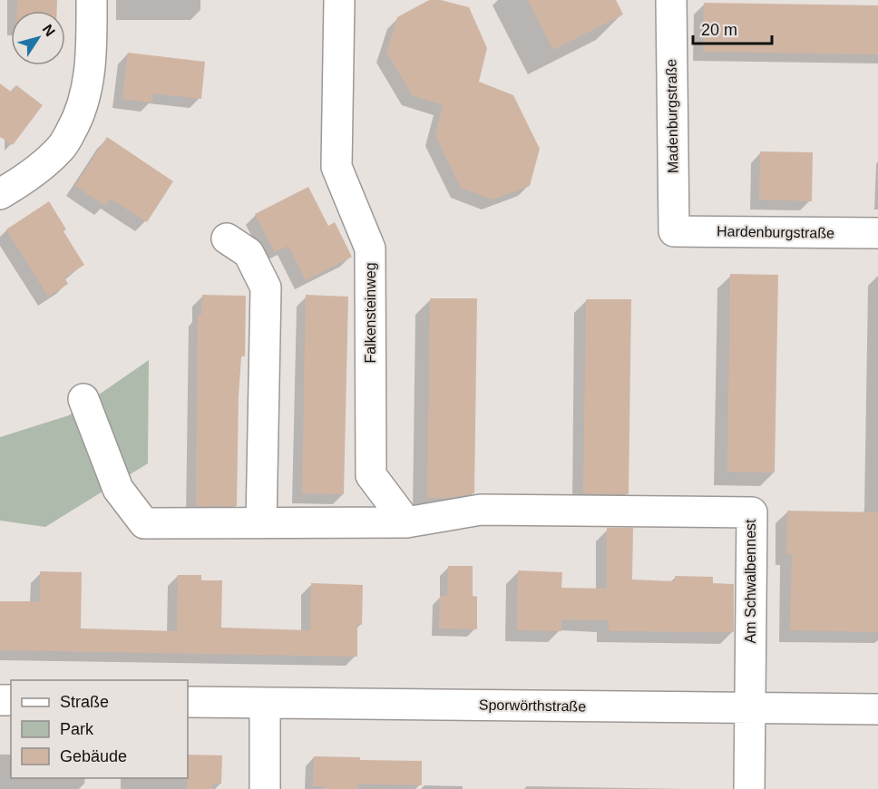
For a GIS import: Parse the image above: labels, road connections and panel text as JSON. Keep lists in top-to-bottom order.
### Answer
{
  "streets": {
    "street": [
      "Madenburgstraße",
      "Hardenburgstraße",
      "Falkensteinweg",
      "Am Schwalbennest",
      "Sporwörthstraße"
    ]
  },
  "crossings": [
    ["Madenburgstraße", "Hardenburgstraße"],
    ["Falkensteinweg", "Am Schwalbennest"],
    ["Am Schwalbennest", "Sporwörthstraße"]
  ],
  "legend": ["Straße", "Park", "Gebäude"],
  "scale_bar": "20 m",
  "north": "top right"
}
